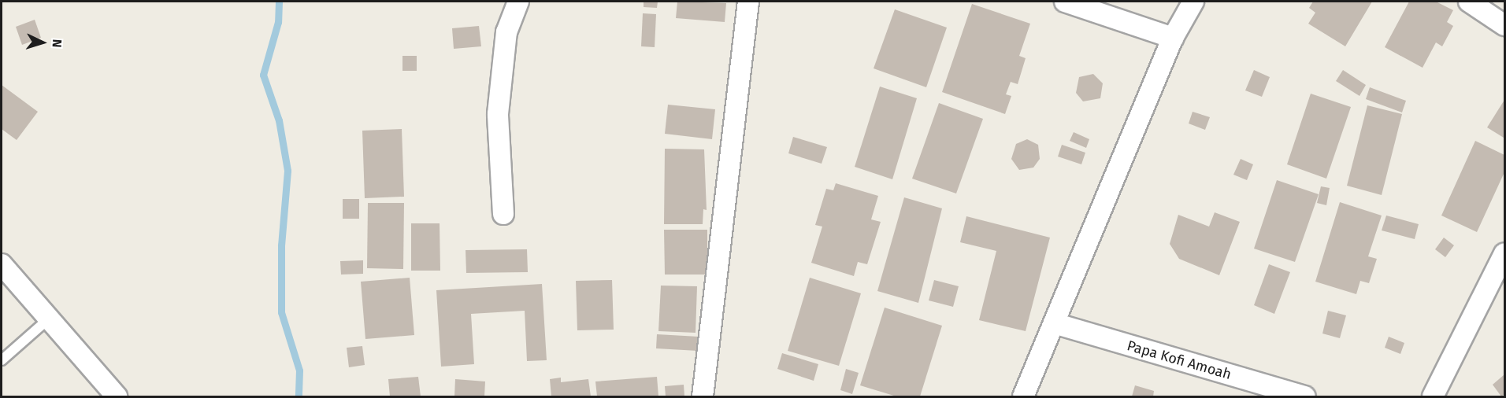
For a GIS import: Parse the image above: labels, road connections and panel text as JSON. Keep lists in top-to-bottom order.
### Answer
{
  "streets": {
    "street": ["Papa Kofi Amoah"]
  },
  "north": "right"
}
